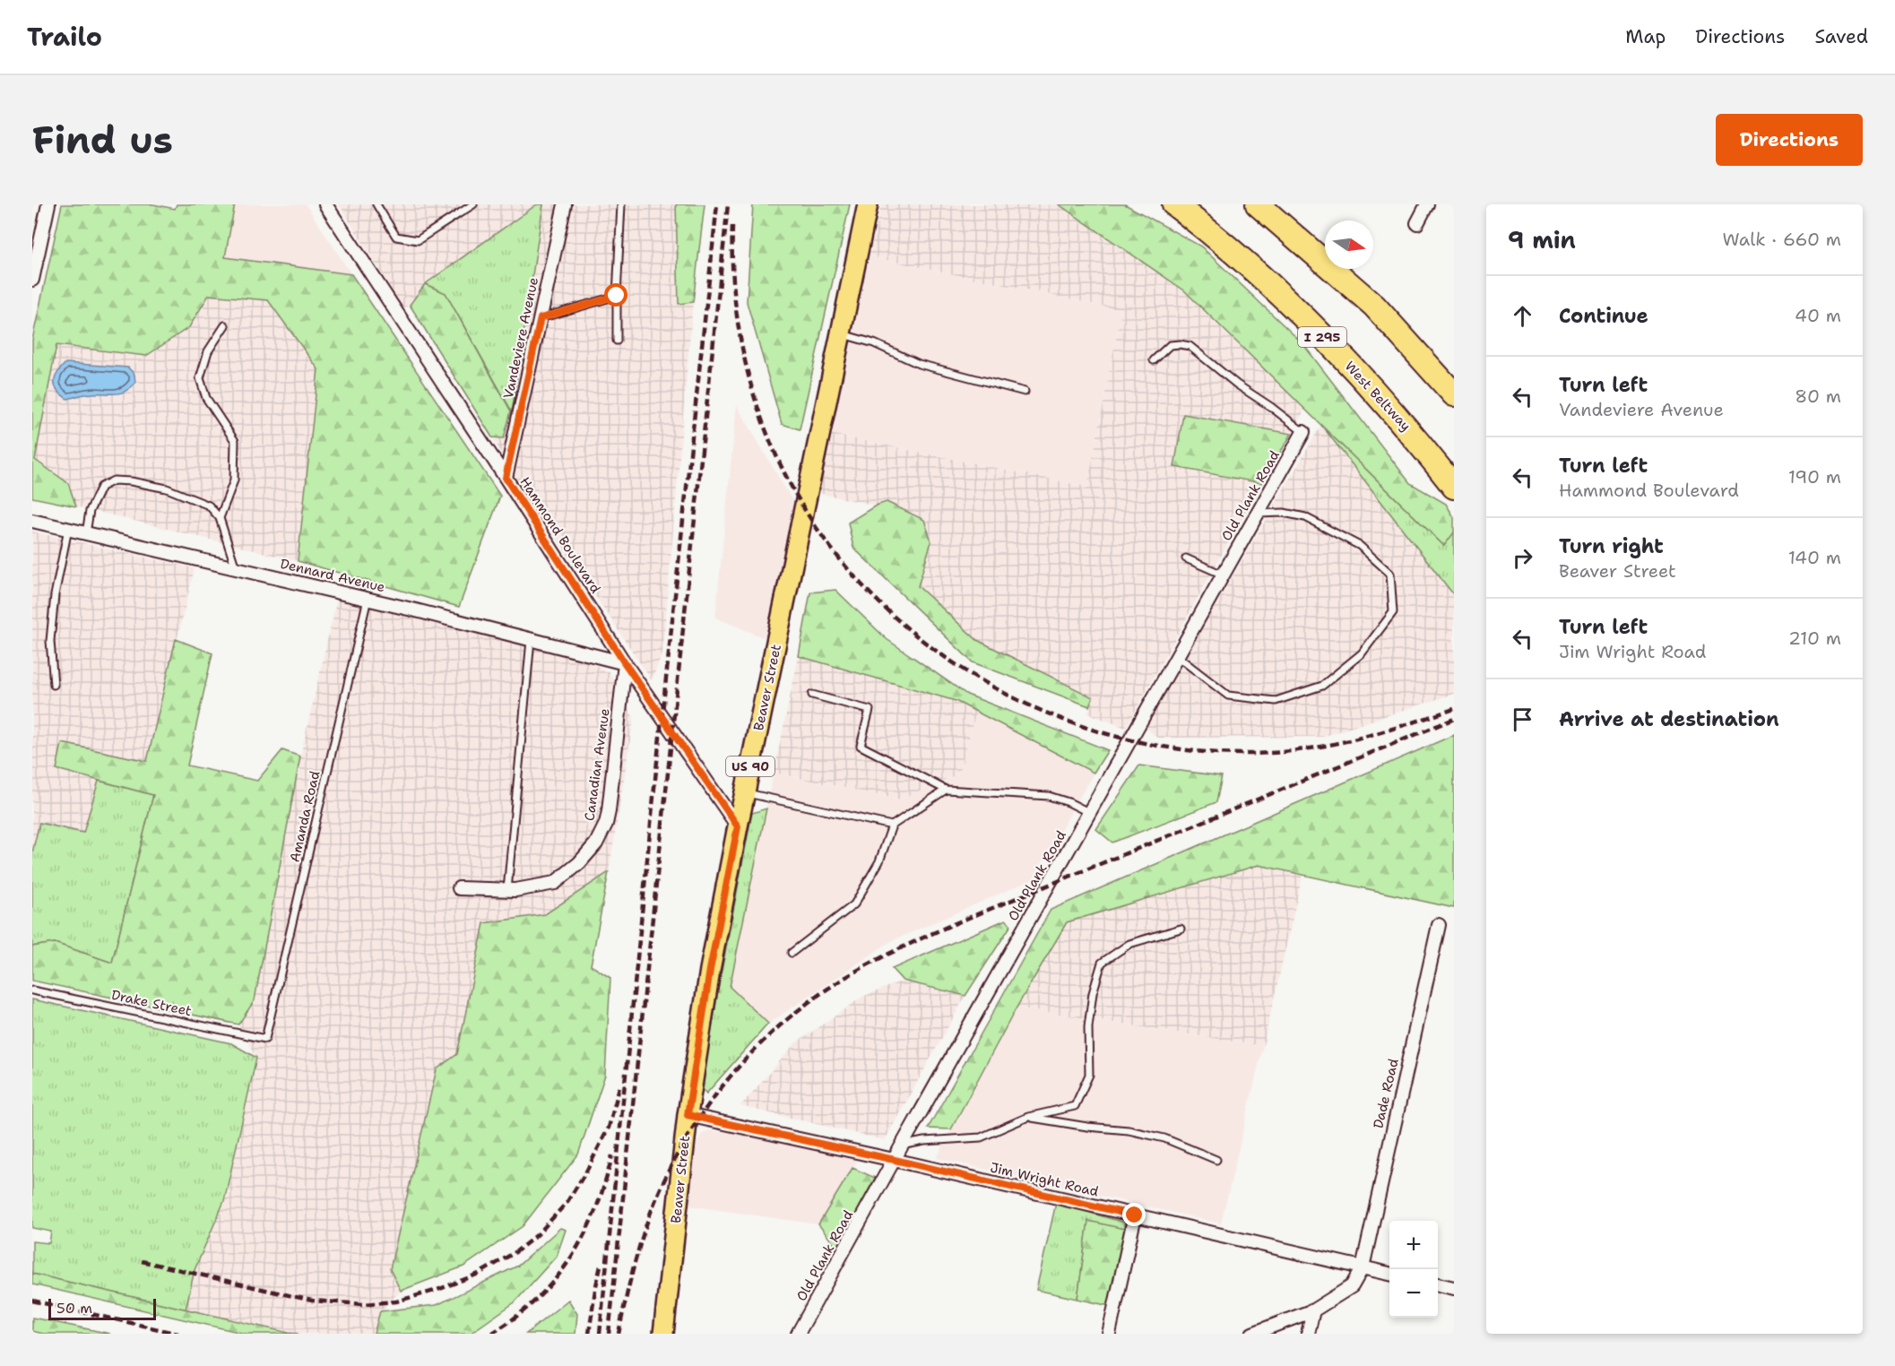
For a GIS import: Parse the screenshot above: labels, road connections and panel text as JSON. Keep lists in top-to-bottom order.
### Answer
{
  "streets": {
    "highway": ["I 295", "West Beltway"],
    "main road": ["Beaver Street", "US 90"],
    "street": [
      "Vandeviere Avenue",
      "Old Plank Road",
      "Hammond Boulevard",
      "Dennard Avenue",
      "Canadian Avenue",
      "Dade Road",
      "Jim Wright Road"
    ],
    "lane": ["Amanda Road", "Drake Street"]
  },
  "crossings": [
    ["Vandeviere Avenue", "Hammond Boulevard"],
    ["Old Plank Road", "Jim Wright Road"],
    ["Hammond Boulevard", "Dennard Avenue"],
    ["Hammond Boulevard", "Beaver Street"],
    ["Hammond Boulevard", "Canadian Avenue"],
    ["Dennard Avenue", "Canadian Avenue"],
    ["Dennard Avenue", "Amanda Road"],
    ["Beaver Street", "Jim Wright Road"],
    ["Amanda Road", "Drake Street"],
    ["Dade Road", "Jim Wright Road"]
  ],
  "scale_bar": "50 m",
  "north": "right",
  "page": {
    "header": "Trailo",
    "nav": ["Map", "Directions", "Saved"],
    "buttons": "Directions",
    "title": "Find us",
    "heading": ["9 min", "Walk · 660 m"],
    "list": [
      ["Continue", "40 m"],
      ["Turn left", "Vandeviere Avenue", "80 m"],
      ["Turn left", "Hammond Boulevard", "190 m"],
      ["Turn right", "Beaver Street", "140 m"],
      ["Turn left", "Jim Wright Road", "210 m"],
      "Arrive at destination"
    ],
    "map_buttons": ["+", "−"],
    "scale": "50 m"
  }
}
